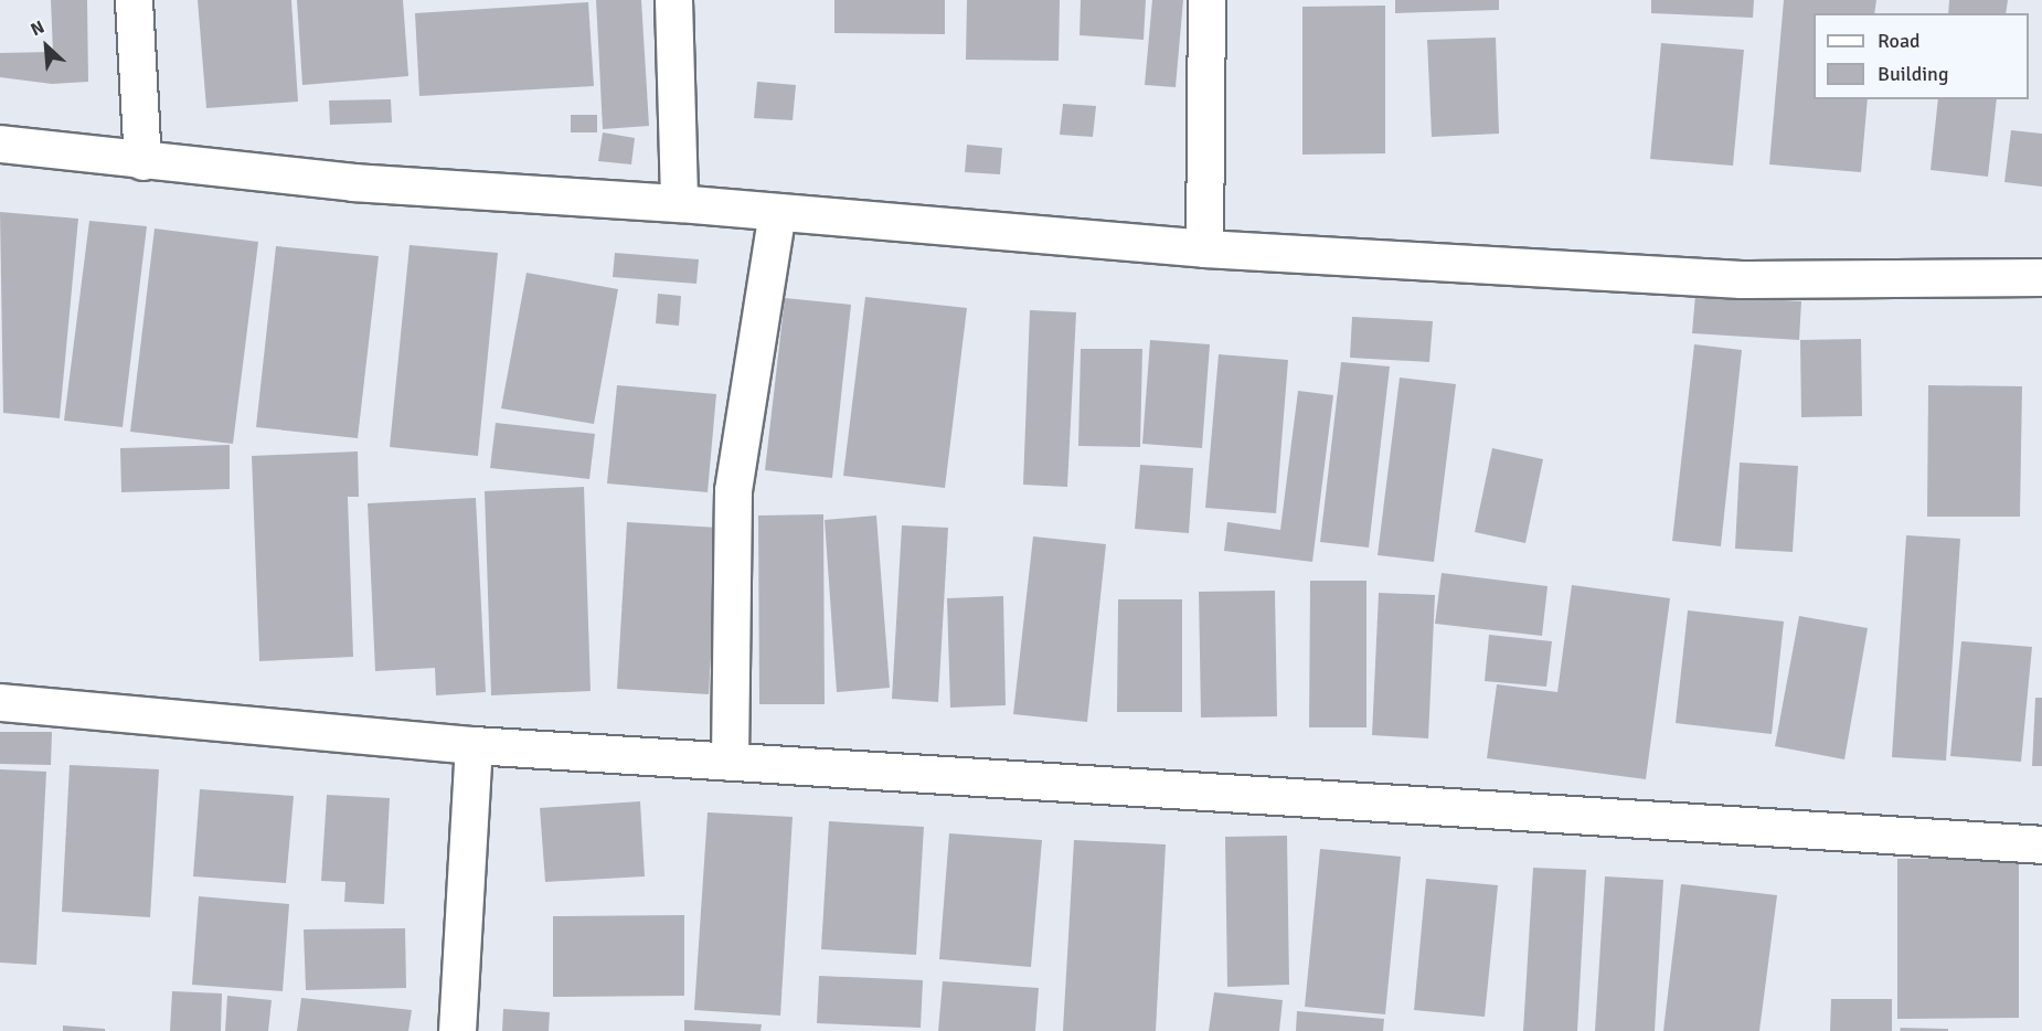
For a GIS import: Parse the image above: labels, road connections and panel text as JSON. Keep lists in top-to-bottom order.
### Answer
{
  "legend": ["Road", "Building"],
  "north": "top left"
}
